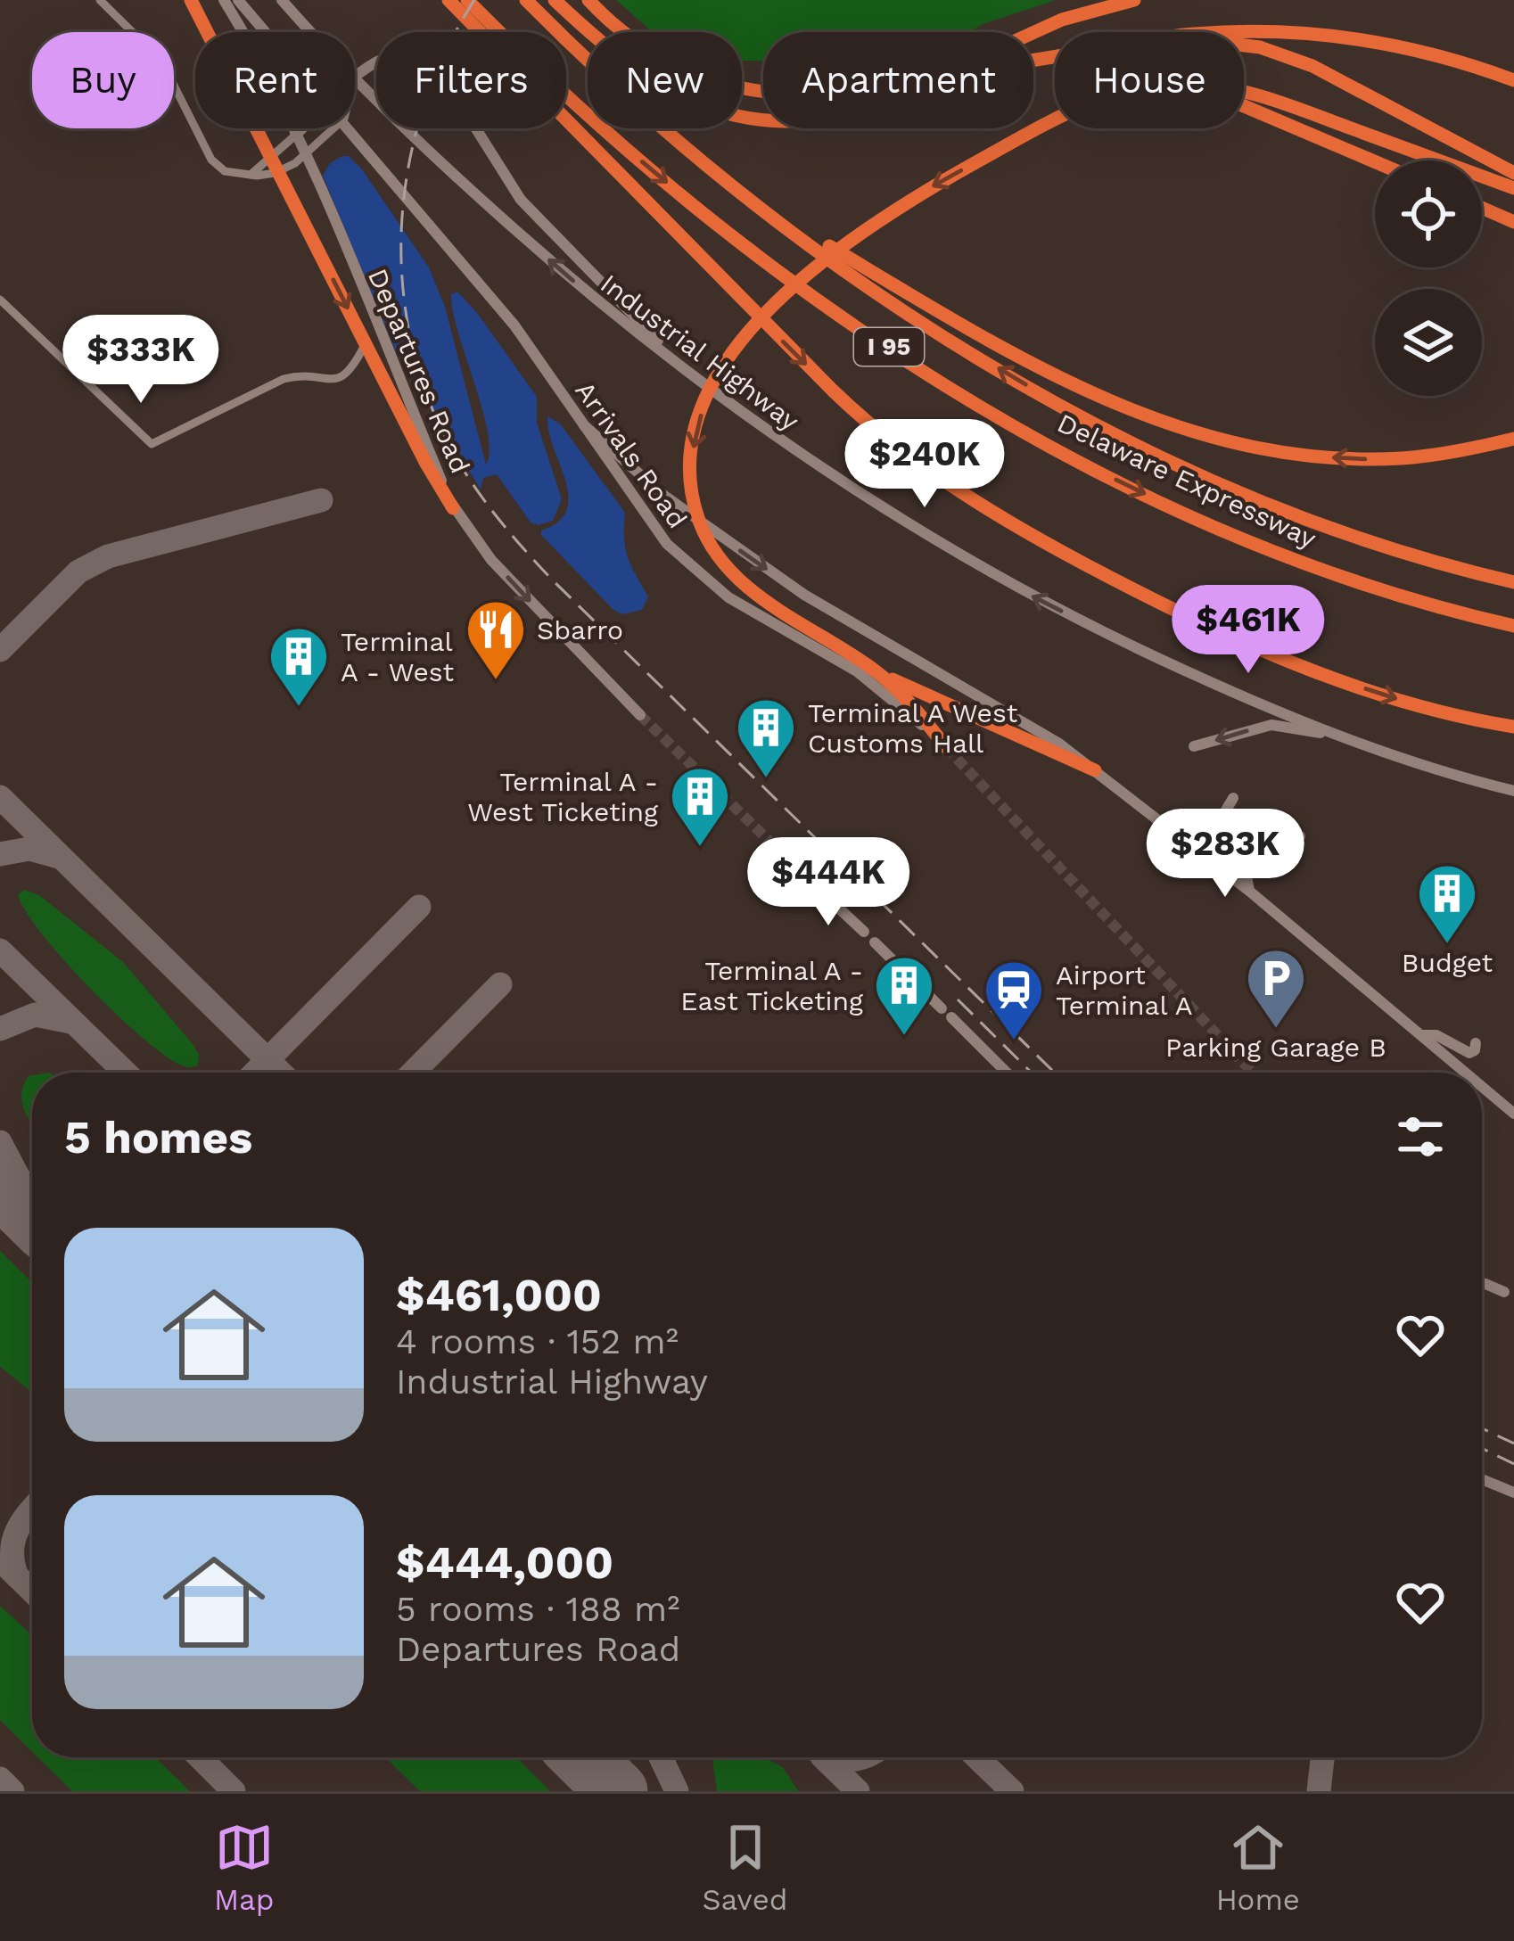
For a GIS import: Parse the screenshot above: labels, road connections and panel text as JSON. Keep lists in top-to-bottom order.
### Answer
{
  "streets": {
    "highway": ["I 95", "Delaware Expressway"],
    "street": ["Industrial Highway", "Departures Road", "Arrivals Road"]
  },
  "one_way": ["Industrial Highway"],
  "places": {
    "restaurant": ["Sbarro"],
    "building": [
      "Terminal A - West",
      "Terminal A West Customs Hall",
      "Terminal A - West Ticketing",
      "Budget",
      "Terminal A - East Ticketing"
    ],
    "parking": ["Parking Garage B"],
    "station": ["Airport Terminal A"]
  },
  "page": {
    "chip": [
      "Buy",
      "Rent",
      "Filters",
      "New",
      "Apartment",
      "House"
    ],
    "price": [
      "$333K",
      "$240K",
      "$461K",
      "$283K",
      "$444K"
    ],
    "heading": "5 homes",
    "list": [
      {
        "name": "$461,000",
        "note": "4 rooms · 152 m² · Industrial Highway"
      },
      {
        "name": "$444,000",
        "note": "5 rooms · 188 m² · Departures Road"
      }
    ],
    "tabs": ["Map", "Saved", "Home"]
  }
}
